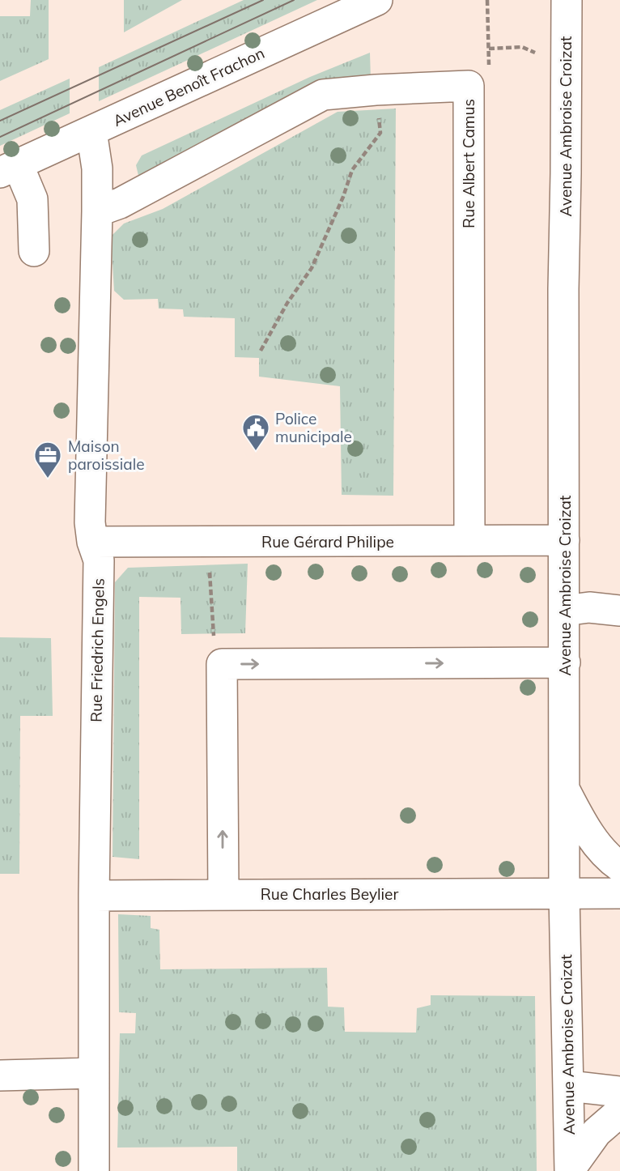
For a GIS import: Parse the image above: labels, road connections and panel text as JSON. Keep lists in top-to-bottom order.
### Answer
{
  "streets": {
    "street": [
      "Avenue Benoît Frachon",
      "Avenue Ambroise Croizat",
      "Rue Albert Camus",
      "Rue Gérard Philipe",
      "Rue Friedrich Engels",
      "Rue Charles Beylier"
    ]
  },
  "crossings": [
    ["Avenue Benoît Frachon", "Rue Friedrich Engels"],
    ["Avenue Ambroise Croizat", "Rue Gérard Philipe"],
    ["Avenue Ambroise Croizat", "Rue Charles Beylier"],
    ["Rue Albert Camus", "Rue Gérard Philipe"],
    ["Rue Albert Camus", "Rue Friedrich Engels"],
    ["Rue Gérard Philipe", "Rue Friedrich Engels"],
    ["Rue Friedrich Engels", "Rue Charles Beylier"]
  ],
  "places": {
    "public building": ["Police municipale"],
    "office": ["Maison paroissiale"]
  }
}
